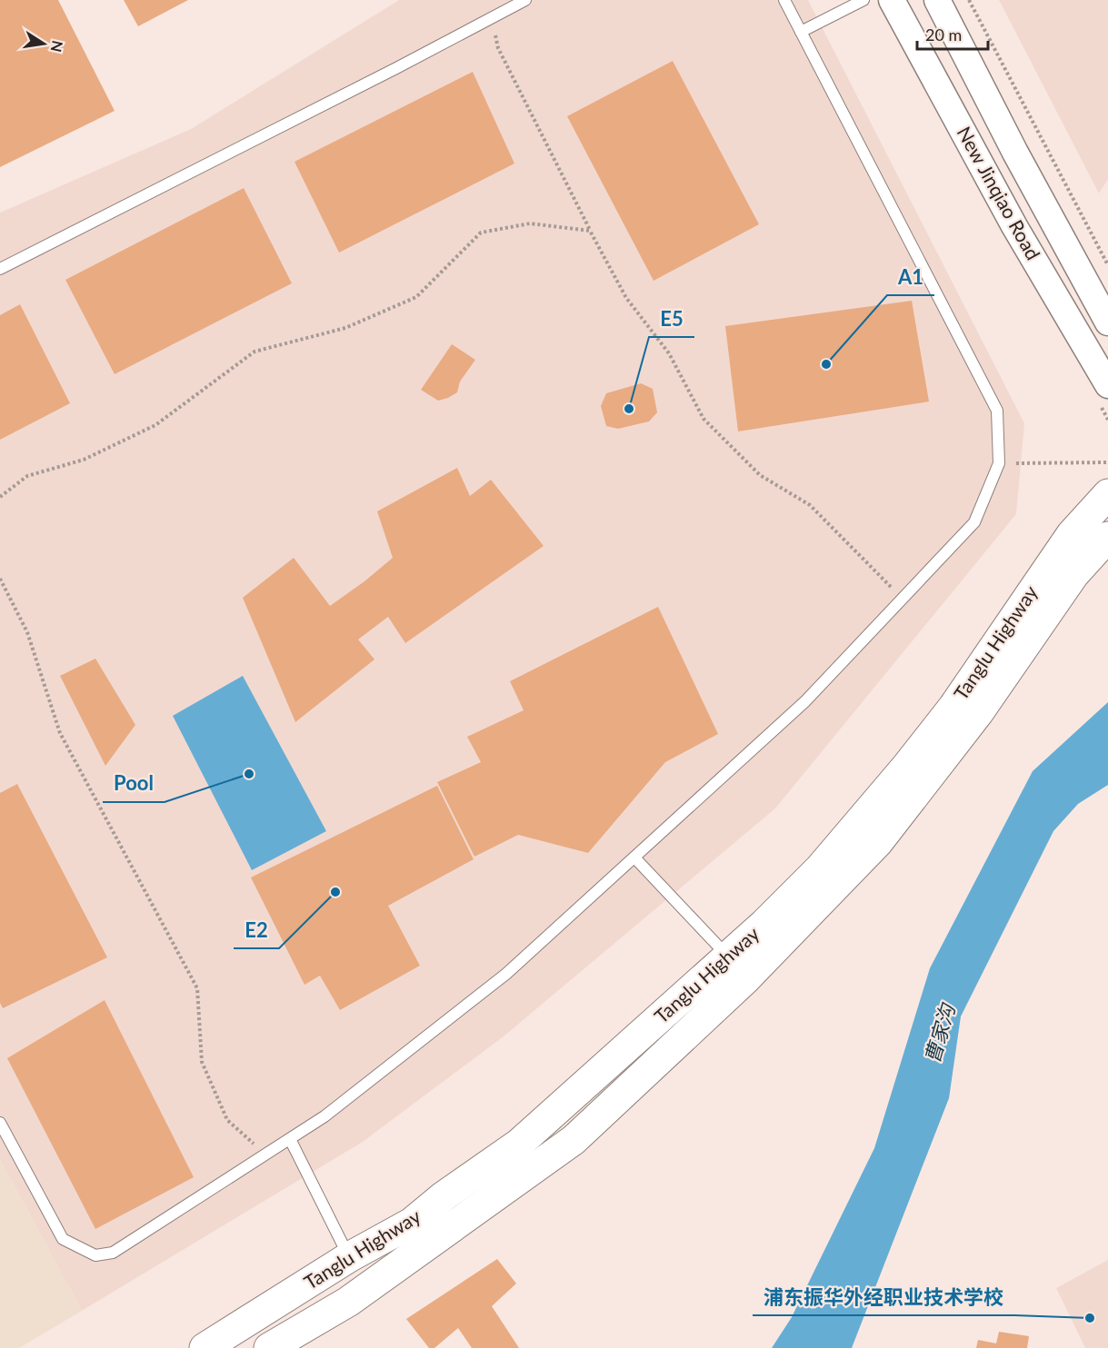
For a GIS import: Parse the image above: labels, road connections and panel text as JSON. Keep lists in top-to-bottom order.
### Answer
{
  "streets": {
    "main road": ["Tanglu Highway"],
    "street": ["New Jinqiao Road"]
  },
  "water": ["曹家沟"],
  "places": [
    "A1",
    "E5",
    "Pool",
    "E2",
    "浦东振华外经职业技术学校"
  ],
  "scale_bar": "20 m",
  "north": "right"
}
